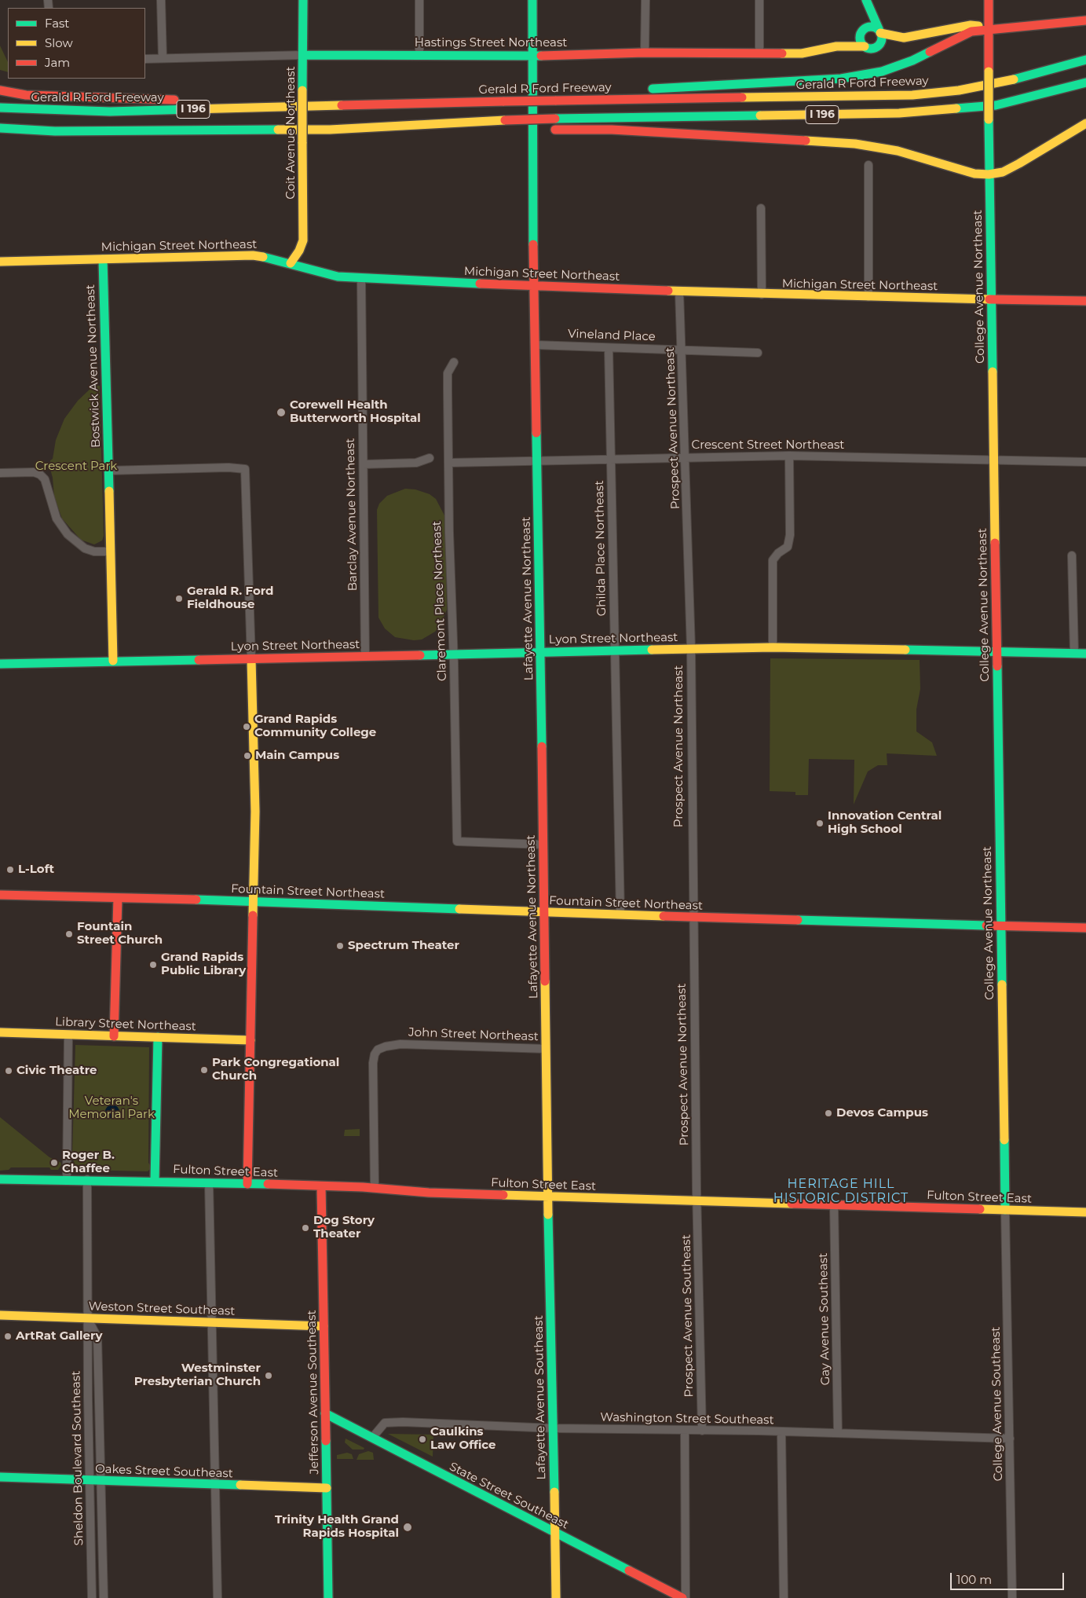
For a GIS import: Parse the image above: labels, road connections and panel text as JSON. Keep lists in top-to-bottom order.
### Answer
{
  "streets": {
    "main road": [
      "Hastings Street Northeast",
      "Gerald R Ford Freeway",
      "I 196",
      "Coit Avenue Northeast",
      "Michigan Street Northeast",
      "College Avenue Northeast",
      "Bostwick Avenue Northeast",
      "Lafayette Avenue Northeast",
      "Lyon Street Northeast",
      "Fountain Street Northeast",
      "Library Street Northeast",
      "Fulton Street East",
      "Weston Street Southeast",
      "Jefferson Avenue Southeast",
      "Lafayette Avenue Southeast",
      "Oakes Street Southeast",
      "State Street Southeast"
    ],
    "street": [
      "Vineland Place",
      "Prospect Avenue Northeast",
      "Crescent Street Northeast",
      "Barclay Avenue Northeast",
      "Ghilda Place Northeast",
      "Claremont Place Northeast",
      "John Street Northeast",
      "Prospect Avenue Southeast",
      "Gay Avenue Southeast",
      "College Avenue Southeast",
      "Washington Street Southeast",
      "Sheldon Boulevard Southeast"
    ]
  },
  "crossings": [
    ["Hastings Street Northeast", "Coit Avenue Northeast"],
    ["Hastings Street Northeast", "Lafayette Avenue Northeast"],
    ["Coit Avenue Northeast", "Michigan Street Northeast"],
    ["Michigan Street Northeast", "College Avenue Northeast"],
    ["Michigan Street Northeast", "Bostwick Avenue Northeast"],
    ["Michigan Street Northeast", "Prospect Avenue Northeast"],
    ["Michigan Street Northeast", "Barclay Avenue Northeast"],
    ["Michigan Street Northeast", "Lafayette Avenue Northeast"],
    ["College Avenue Northeast", "Crescent Street Northeast"],
    ["College Avenue Northeast", "Lyon Street Northeast"],
    ["College Avenue Northeast", "Fountain Street Northeast"],
    ["College Avenue Northeast", "Fulton Street East"],
    ["College Avenue Northeast", "College Avenue Southeast"],
    ["Vineland Place", "Prospect Avenue Northeast"],
    ["Vineland Place", "Ghilda Place Northeast"],
    ["Vineland Place", "Lafayette Avenue Northeast"],
    ["Bostwick Avenue Northeast", "Lyon Street Northeast"],
    ["Prospect Avenue Northeast", "Crescent Street Northeast"],
    ["Prospect Avenue Northeast", "Lyon Street Northeast"],
    ["Prospect Avenue Northeast", "Fountain Street Northeast"],
    ["Prospect Avenue Northeast", "Fulton Street East"],
    ["Prospect Avenue Northeast", "Prospect Avenue Southeast"],
    ["Crescent Street Northeast", "Ghilda Place Northeast"],
    ["Crescent Street Northeast", "Lafayette Avenue Northeast"],
    ["Crescent Street Northeast", "Claremont Place Northeast"],
    ["Barclay Avenue Northeast", "Lyon Street Northeast"],
    ["Ghilda Place Northeast", "Lyon Street Northeast"],
    ["Ghilda Place Northeast", "Fountain Street Northeast"],
    ["Lafayette Avenue Northeast", "Claremont Place Northeast"],
    ["Lafayette Avenue Northeast", "Lyon Street Northeast"],
    ["Lafayette Avenue Northeast", "Fountain Street Northeast"],
    ["Lafayette Avenue Northeast", "John Street Northeast"],
    ["Lafayette Avenue Northeast", "Fulton Street East"],
    ["Lafayette Avenue Northeast", "Lafayette Avenue Southeast"],
    ["Claremont Place Northeast", "Lyon Street Northeast"],
    ["John Street Northeast", "Fulton Street East"],
    ["Fulton Street East", "Prospect Avenue Southeast"],
    ["Fulton Street East", "Gay Avenue Southeast"],
    ["Fulton Street East", "Jefferson Avenue Southeast"],
    ["Fulton Street East", "Lafayette Avenue Southeast"],
    ["Fulton Street East", "College Avenue Southeast"],
    ["Fulton Street East", "Sheldon Boulevard Southeast"],
    ["Weston Street Southeast", "Jefferson Avenue Southeast"],
    ["Weston Street Southeast", "Sheldon Boulevard Southeast"],
    ["Prospect Avenue Southeast", "Washington Street Southeast"],
    ["Gay Avenue Southeast", "Washington Street Southeast"],
    ["Jefferson Avenue Southeast", "Oakes Street Southeast"],
    ["Jefferson Avenue Southeast", "State Street Southeast"],
    ["Lafayette Avenue Southeast", "Washington Street Southeast"],
    ["Lafayette Avenue Southeast", "State Street Southeast"],
    ["College Avenue Southeast", "Washington Street Southeast"],
    ["Washington Street Southeast", "State Street Southeast"],
    ["Sheldon Boulevard Southeast", "Oakes Street Southeast"]
  ],
  "districts": ["HERITAGE HILL HISTORIC DISTRICT"],
  "parks": ["Crescent Park", "Veteran's Memorial Park"],
  "places": [
    "Corewell Health Butterworth Hospital",
    "Gerald R. Ford Fieldhouse",
    "Grand Rapids Community College",
    "Main Campus",
    "Innovation Central High School",
    "L-Loft",
    "Fountain Street Church",
    "Spectrum Theater",
    "Grand Rapids Public Library",
    "Park Congregational Church",
    "Civic Theatre",
    "Devos Campus",
    "Roger B. Chaffee",
    "Dog Story Theater",
    "ArtRat Gallery",
    "Westminster Presbyterian Church",
    "Caulkins Law Office",
    "Trinity Health Grand Rapids Hospital"
  ],
  "legend": ["Fast", "Slow", "Jam"],
  "scale_bar": "100 m"
}
